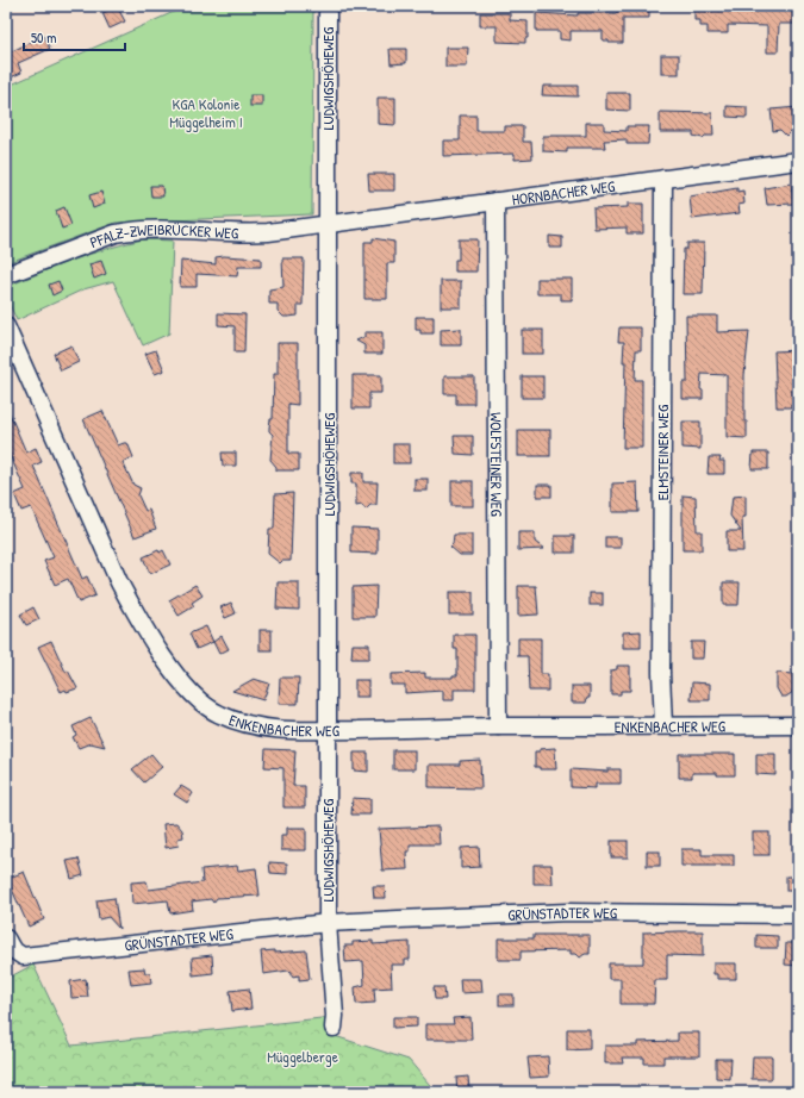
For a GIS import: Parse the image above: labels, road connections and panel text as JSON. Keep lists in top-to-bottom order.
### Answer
{
  "streets": {
    "street": [
      "LUDWIGSHÖHEWEG",
      "HORNBACHER WEG",
      "PFALZ-ZWEIBRÜCKER WEG",
      "ELMSTEINER WEG",
      "WOLFSTEINER WEG",
      "ENKENBACHER WEG",
      "GRÜNSTADTER WEG"
    ]
  },
  "crossings": [
    ["LUDWIGSHÖHEWEG", "HORNBACHER WEG"],
    ["LUDWIGSHÖHEWEG", "PFALZ-ZWEIBRÜCKER WEG"],
    ["LUDWIGSHÖHEWEG", "ENKENBACHER WEG"],
    ["LUDWIGSHÖHEWEG", "GRÜNSTADTER WEG"],
    ["HORNBACHER WEG", "PFALZ-ZWEIBRÜCKER WEG"],
    ["HORNBACHER WEG", "ELMSTEINER WEG"],
    ["HORNBACHER WEG", "WOLFSTEINER WEG"],
    ["ELMSTEINER WEG", "ENKENBACHER WEG"],
    ["WOLFSTEINER WEG", "ENKENBACHER WEG"]
  ],
  "parks": ["KGA Kolonie Müggelheim I", "Müggelberge"],
  "scale_bar": "50 m"
}
